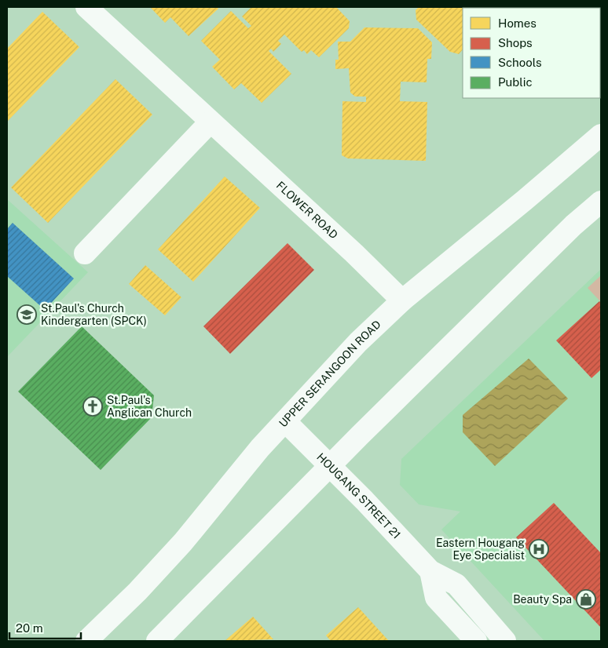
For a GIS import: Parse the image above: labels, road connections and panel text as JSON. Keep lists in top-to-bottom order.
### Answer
{
  "streets": {
    "main road": ["FLOWER ROAD", "UPPER SERANGOON ROAD", "HOUGANG STREET 21"]
  },
  "crossings": [
    ["FLOWER ROAD", "UPPER SERANGOON ROAD"],
    ["UPPER SERANGOON ROAD", "HOUGANG STREET 21"]
  ],
  "places": {
    "school or university": ["St.Paul's Church Kindergarten (SPCK)"],
    "church": ["St.Paul's Anglican Church"],
    "hospital": ["Eastern Hougang Eye Specialist"],
    "shop": ["Beauty Spa"]
  },
  "legend": [
    "Homes",
    "Shops",
    "Schools",
    "Public"
  ],
  "scale_bar": "20 m"
}
